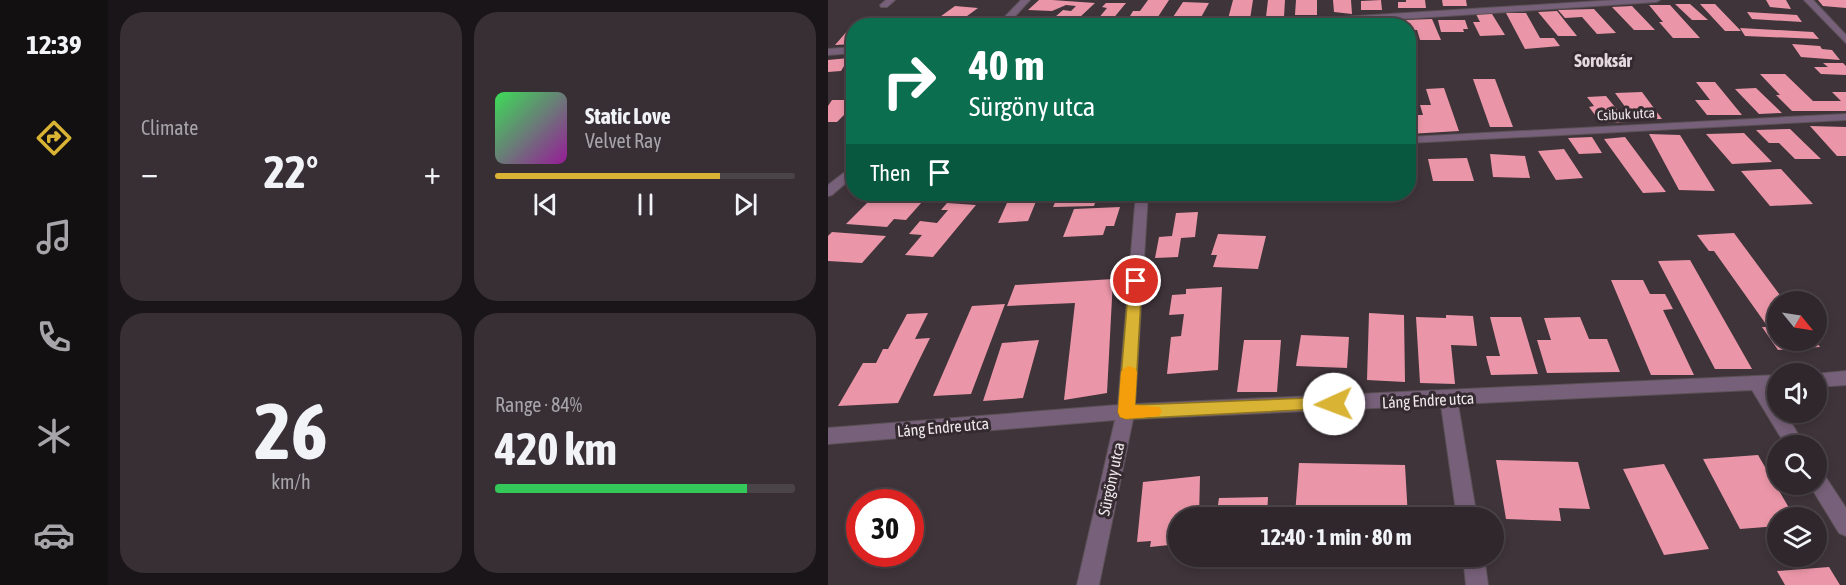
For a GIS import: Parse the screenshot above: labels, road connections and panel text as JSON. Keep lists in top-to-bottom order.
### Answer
{
  "streets": {
    "street": ["Csibuk utca", "Láng Endre utca", "Sürgöny utca"]
  },
  "crossings": [
    ["Láng Endre utca", "Sürgöny utca"]
  ],
  "districts": ["Soroksár"],
  "north": "bottom right",
  "page": {
    "tabs": "12:39",
    "tile": [
      "Climate",
      ["26", "km/h"],
      ["Range · 84%", "420 km"]
    ],
    "turn": ["40 m", "Sürgöny utca"],
    "song": ["Static Love", "Velvet Ray"],
    "then": "Then",
    "heat": ["−", "22°", "+"],
    "limit": "30",
    "trip": "12:40 · 1 min · 80 m"
  }
}
